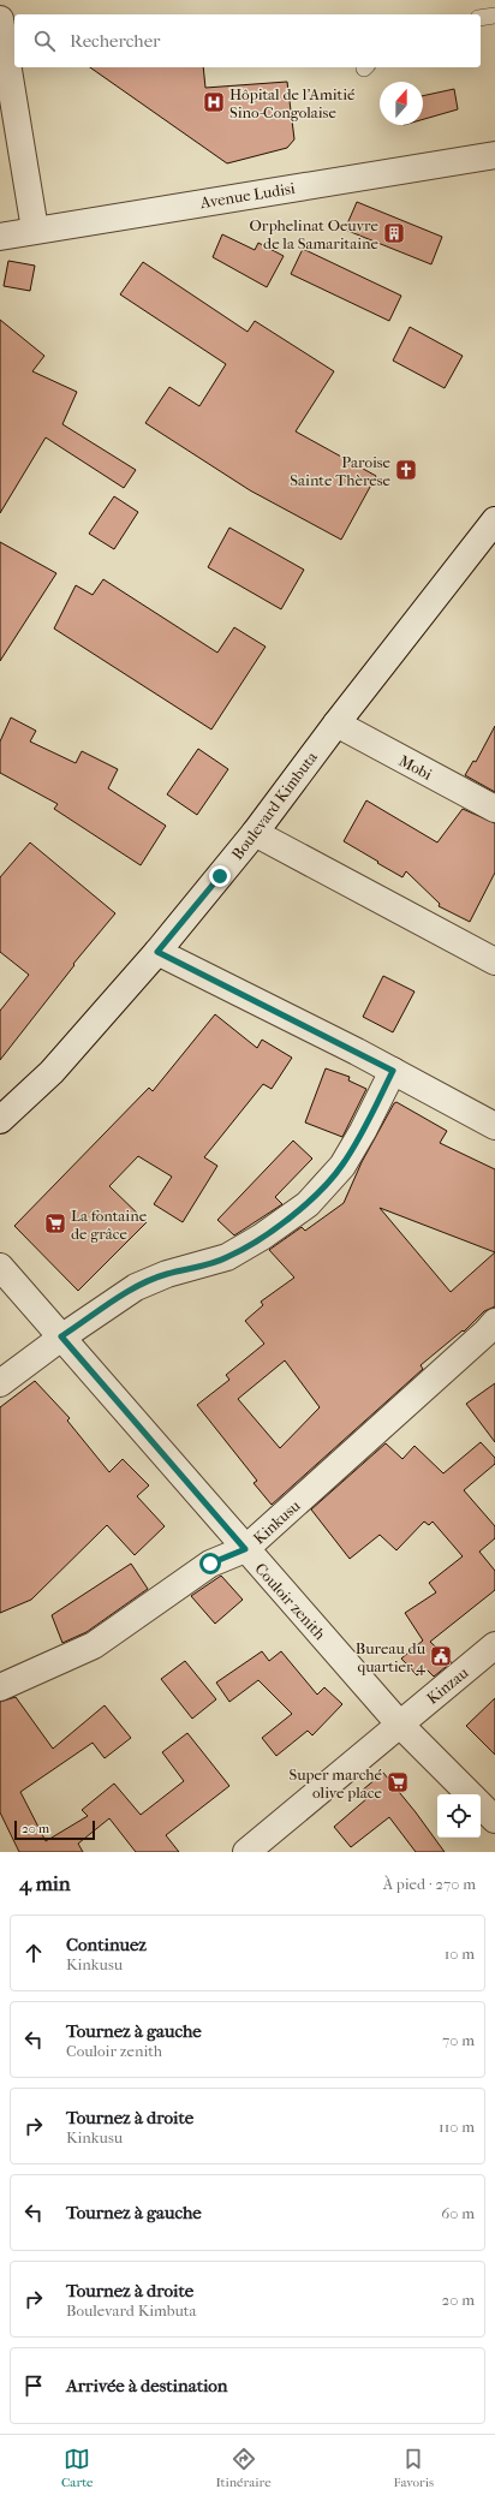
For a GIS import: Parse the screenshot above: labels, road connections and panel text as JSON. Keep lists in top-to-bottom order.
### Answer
{
  "streets": {
    "street": [
      "Avenue Ludisi",
      "Mobi",
      "Boulevard Kimbuta",
      "Kinkusu",
      "Couloir zenith",
      "Kinzau"
    ]
  },
  "crossings": [
    ["Mobi", "Boulevard Kimbuta"],
    ["Kinkusu", "Couloir zenith"],
    ["Couloir zenith", "Kinzau"]
  ],
  "places": {
    "hospital": ["Hôpital de l'Amitié Sino-Congolaise"],
    "building": ["Orphelinat Oeuvre de la Samaritaine"],
    "church": ["Paroise Sainte Thèrese"],
    "supermarket": ["La fontaine de grâce", "Super marché olive place"],
    "public building": ["Bureau du quartier 4"]
  },
  "scale_bar": "20 m",
  "north": "top",
  "page": {
    "search": "Rechercher",
    "scale": "20 m",
    "heading": ["4 min", "À pied · 270 m"],
    "list": [
      ["Continuez", "Kinkusu", "10 m"],
      ["Tournez à gauche", "Couloir zenith", "70 m"],
      ["Tournez à droite", "Kinkusu", "110 m"],
      ["Tournez à gauche", "60 m"],
      ["Tournez à droite", "Boulevard Kimbuta", "20 m"],
      "Arrivée à destination"
    ],
    "nav": ["Carte", "Itinéraire", "Favoris"]
  }
}
